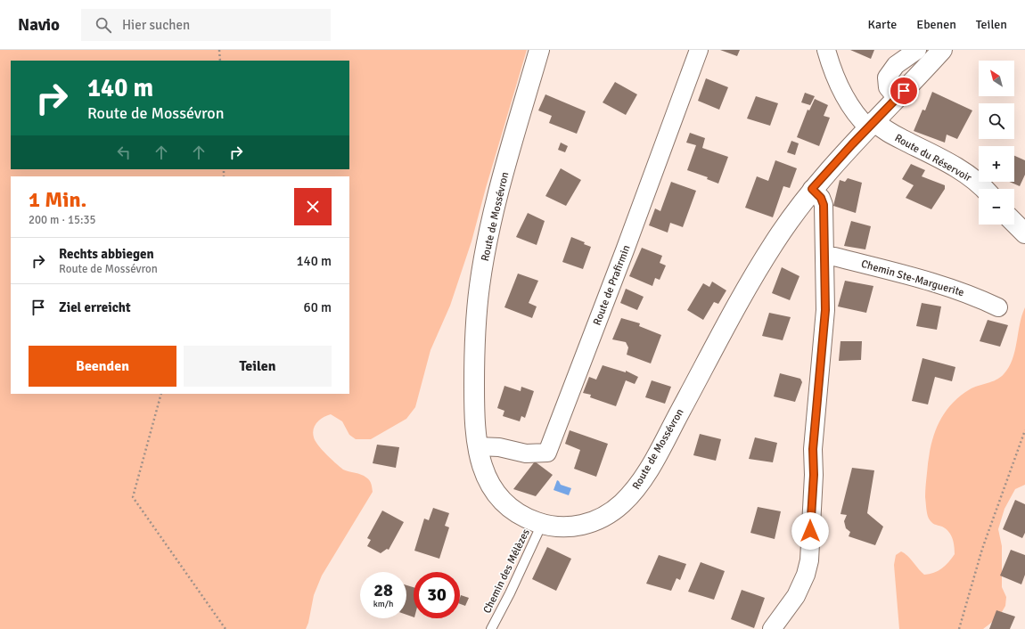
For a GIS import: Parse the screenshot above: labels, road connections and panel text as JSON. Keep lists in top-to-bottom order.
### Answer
{
  "streets": {
    "street": [
      "Route du Réservoir",
      "Route de Mossévron",
      "Chemin Ste-Marguerite",
      "Route de Prafirmin"
    ],
    "lane": ["Chemin des Mélèzes"]
  },
  "crossings": [
    ["Route du Réservoir", "Route de Mossévron"],
    ["Route de Mossévron", "Route de Prafirmin"],
    ["Route de Mossévron", "Chemin des Mélèzes"]
  ],
  "north": "top left",
  "page": {
    "header": "Navio",
    "search": "Hier suchen",
    "nav": ["Karte", "Ebenen", "Teilen"],
    "map_buttons": ["+", "−"],
    "turn": ["140 m", "Route de Mossévron"],
    "heading": ["1 Min.", "200 m · 15:35"],
    "list": [
      {
        "name": "Rechts abbiegen",
        "note": "Route de Mossévron",
        "value": "140 m"
      },
      {
        "name": "Ziel erreicht",
        "value": "60 m"
      }
    ],
    "buttons": ["Beenden", "Teilen"],
    "speed": "28 km/h",
    "limit": "30"
  }
}
